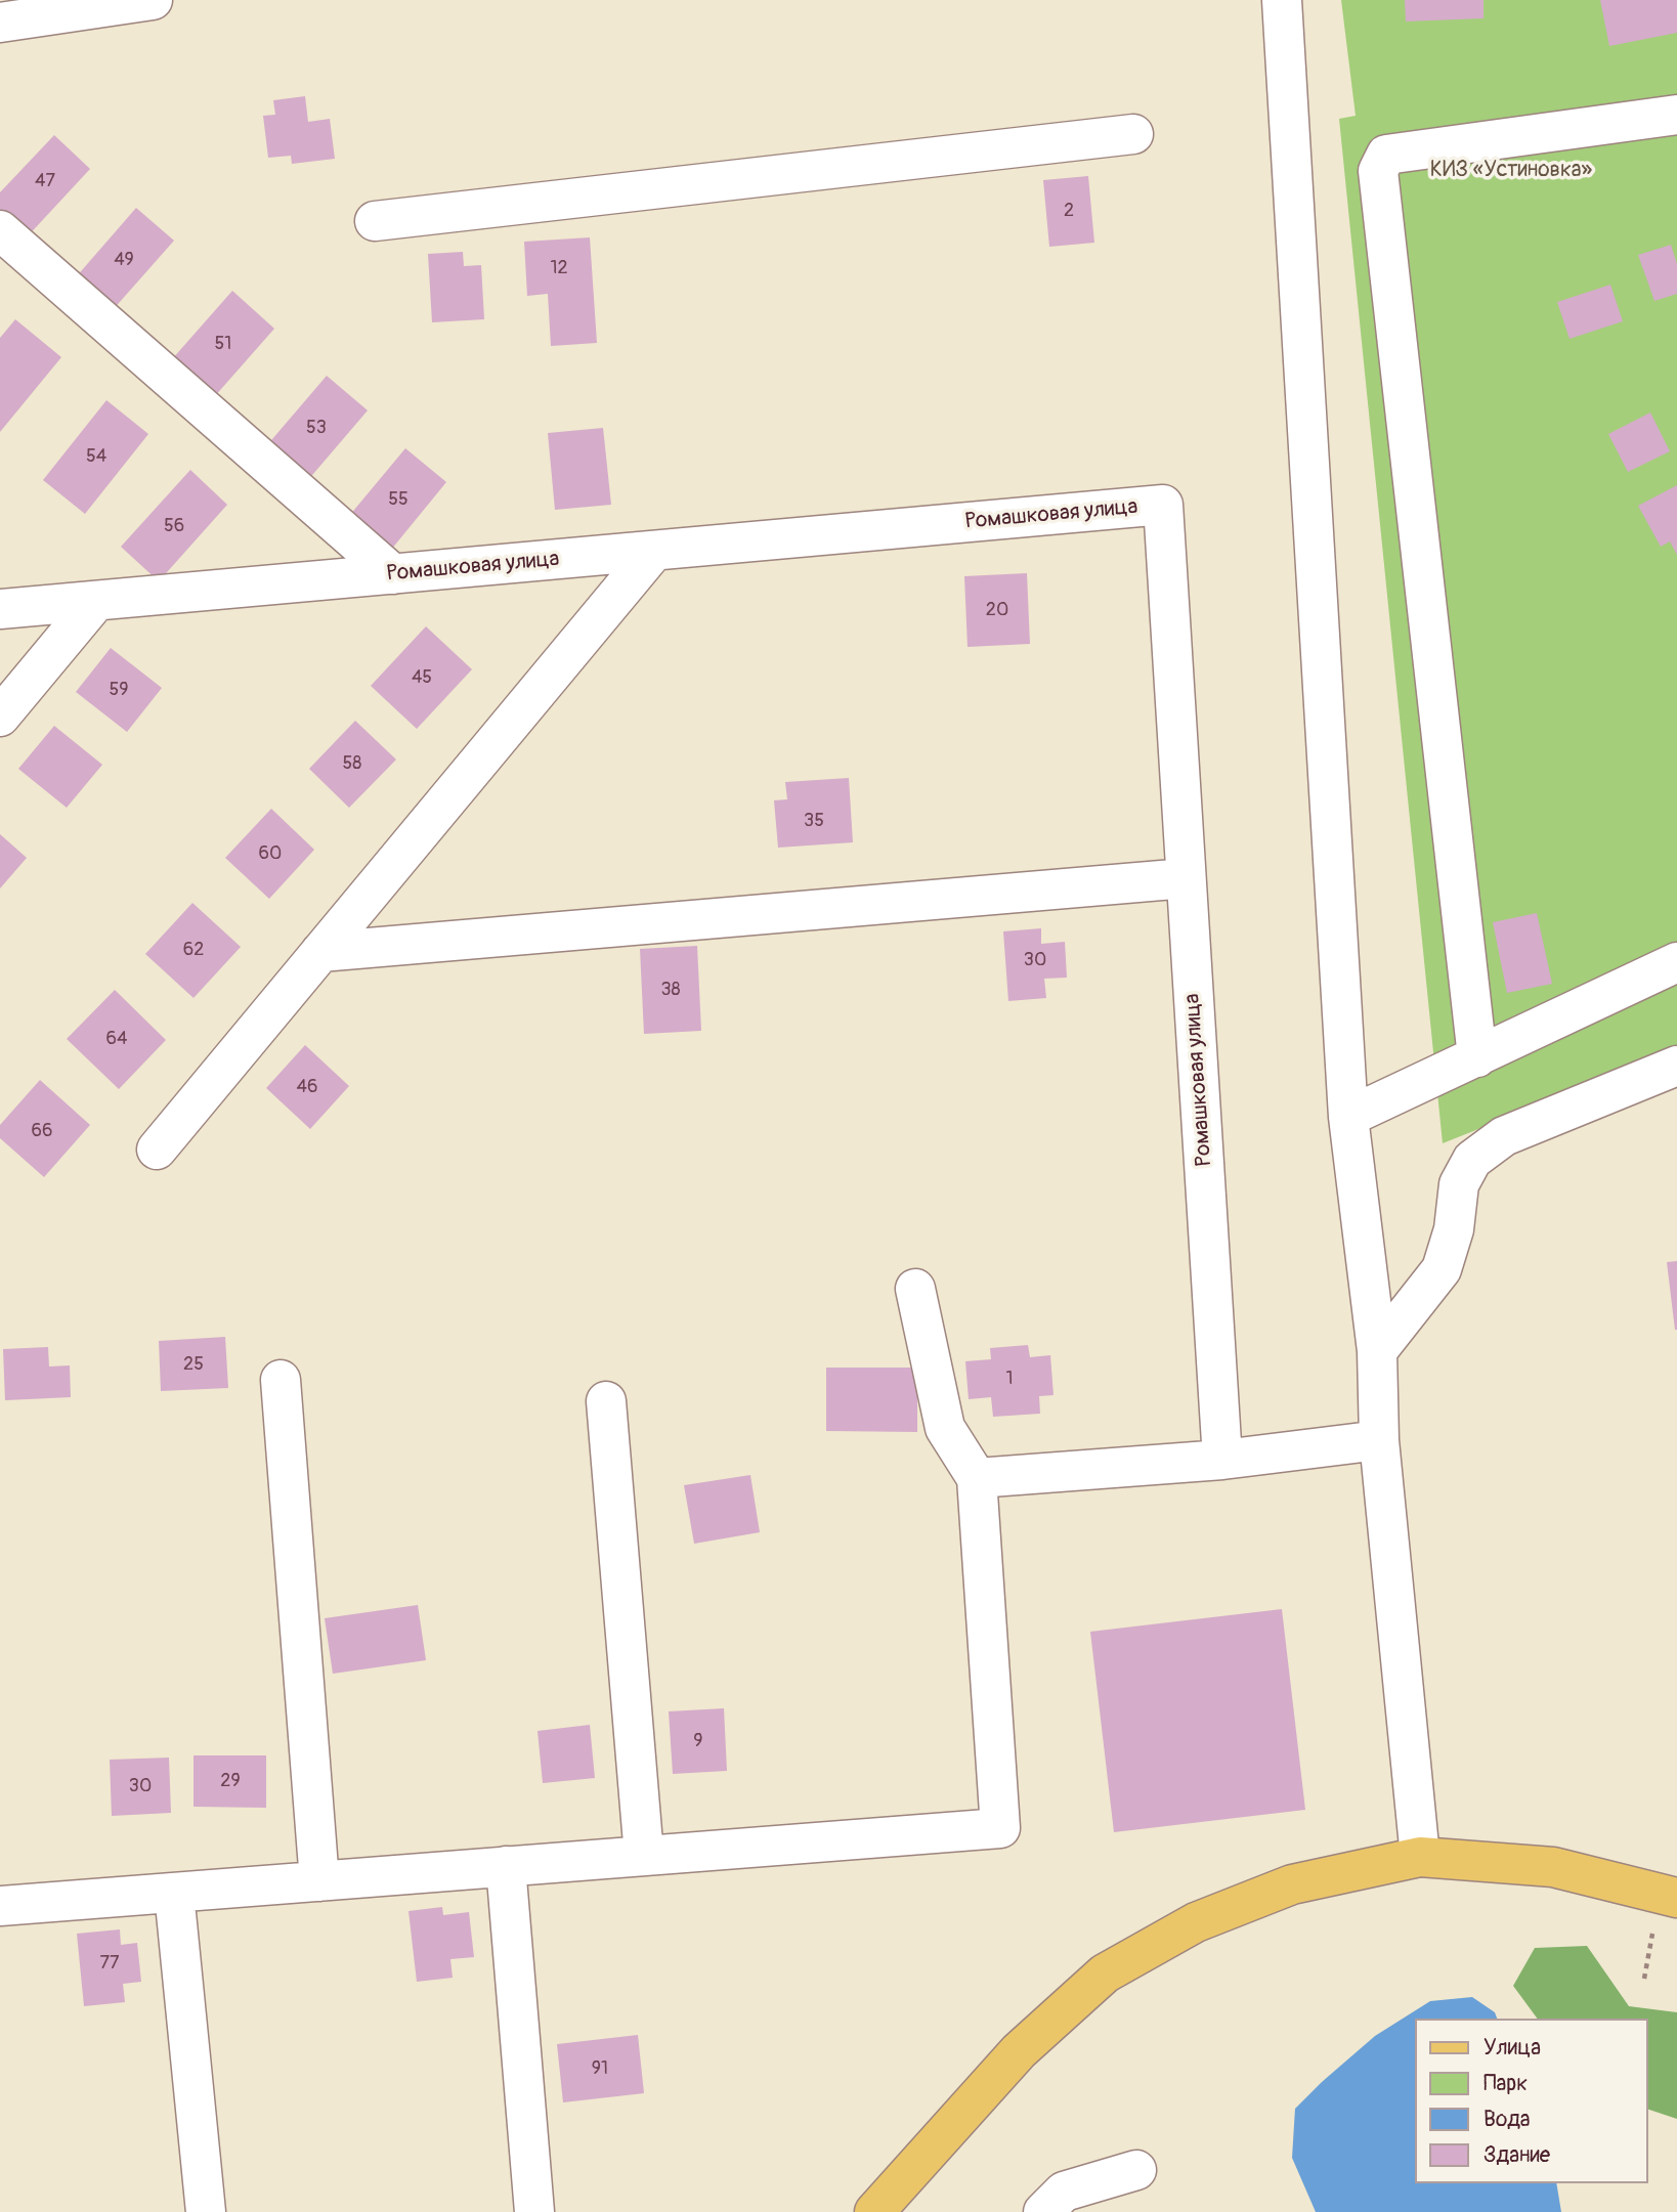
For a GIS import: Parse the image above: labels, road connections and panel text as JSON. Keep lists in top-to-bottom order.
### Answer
{
  "streets": {
    "street": ["Ромашковая улица"]
  },
  "parks": ["КИЗ «Устиновка»"],
  "house_numbers": [
    "47",
    "2",
    "49",
    "12",
    "51",
    "53",
    "54",
    "55",
    "56",
    "20",
    "45",
    "59",
    "58",
    "35",
    "60",
    "62",
    "30",
    "38",
    "64",
    "46",
    "66",
    "25",
    "1",
    "9",
    "29",
    "30",
    "77",
    "91"
  ],
  "legend": [
    "Улица",
    "Парк",
    "Вода",
    "Здание"
  ]
}
